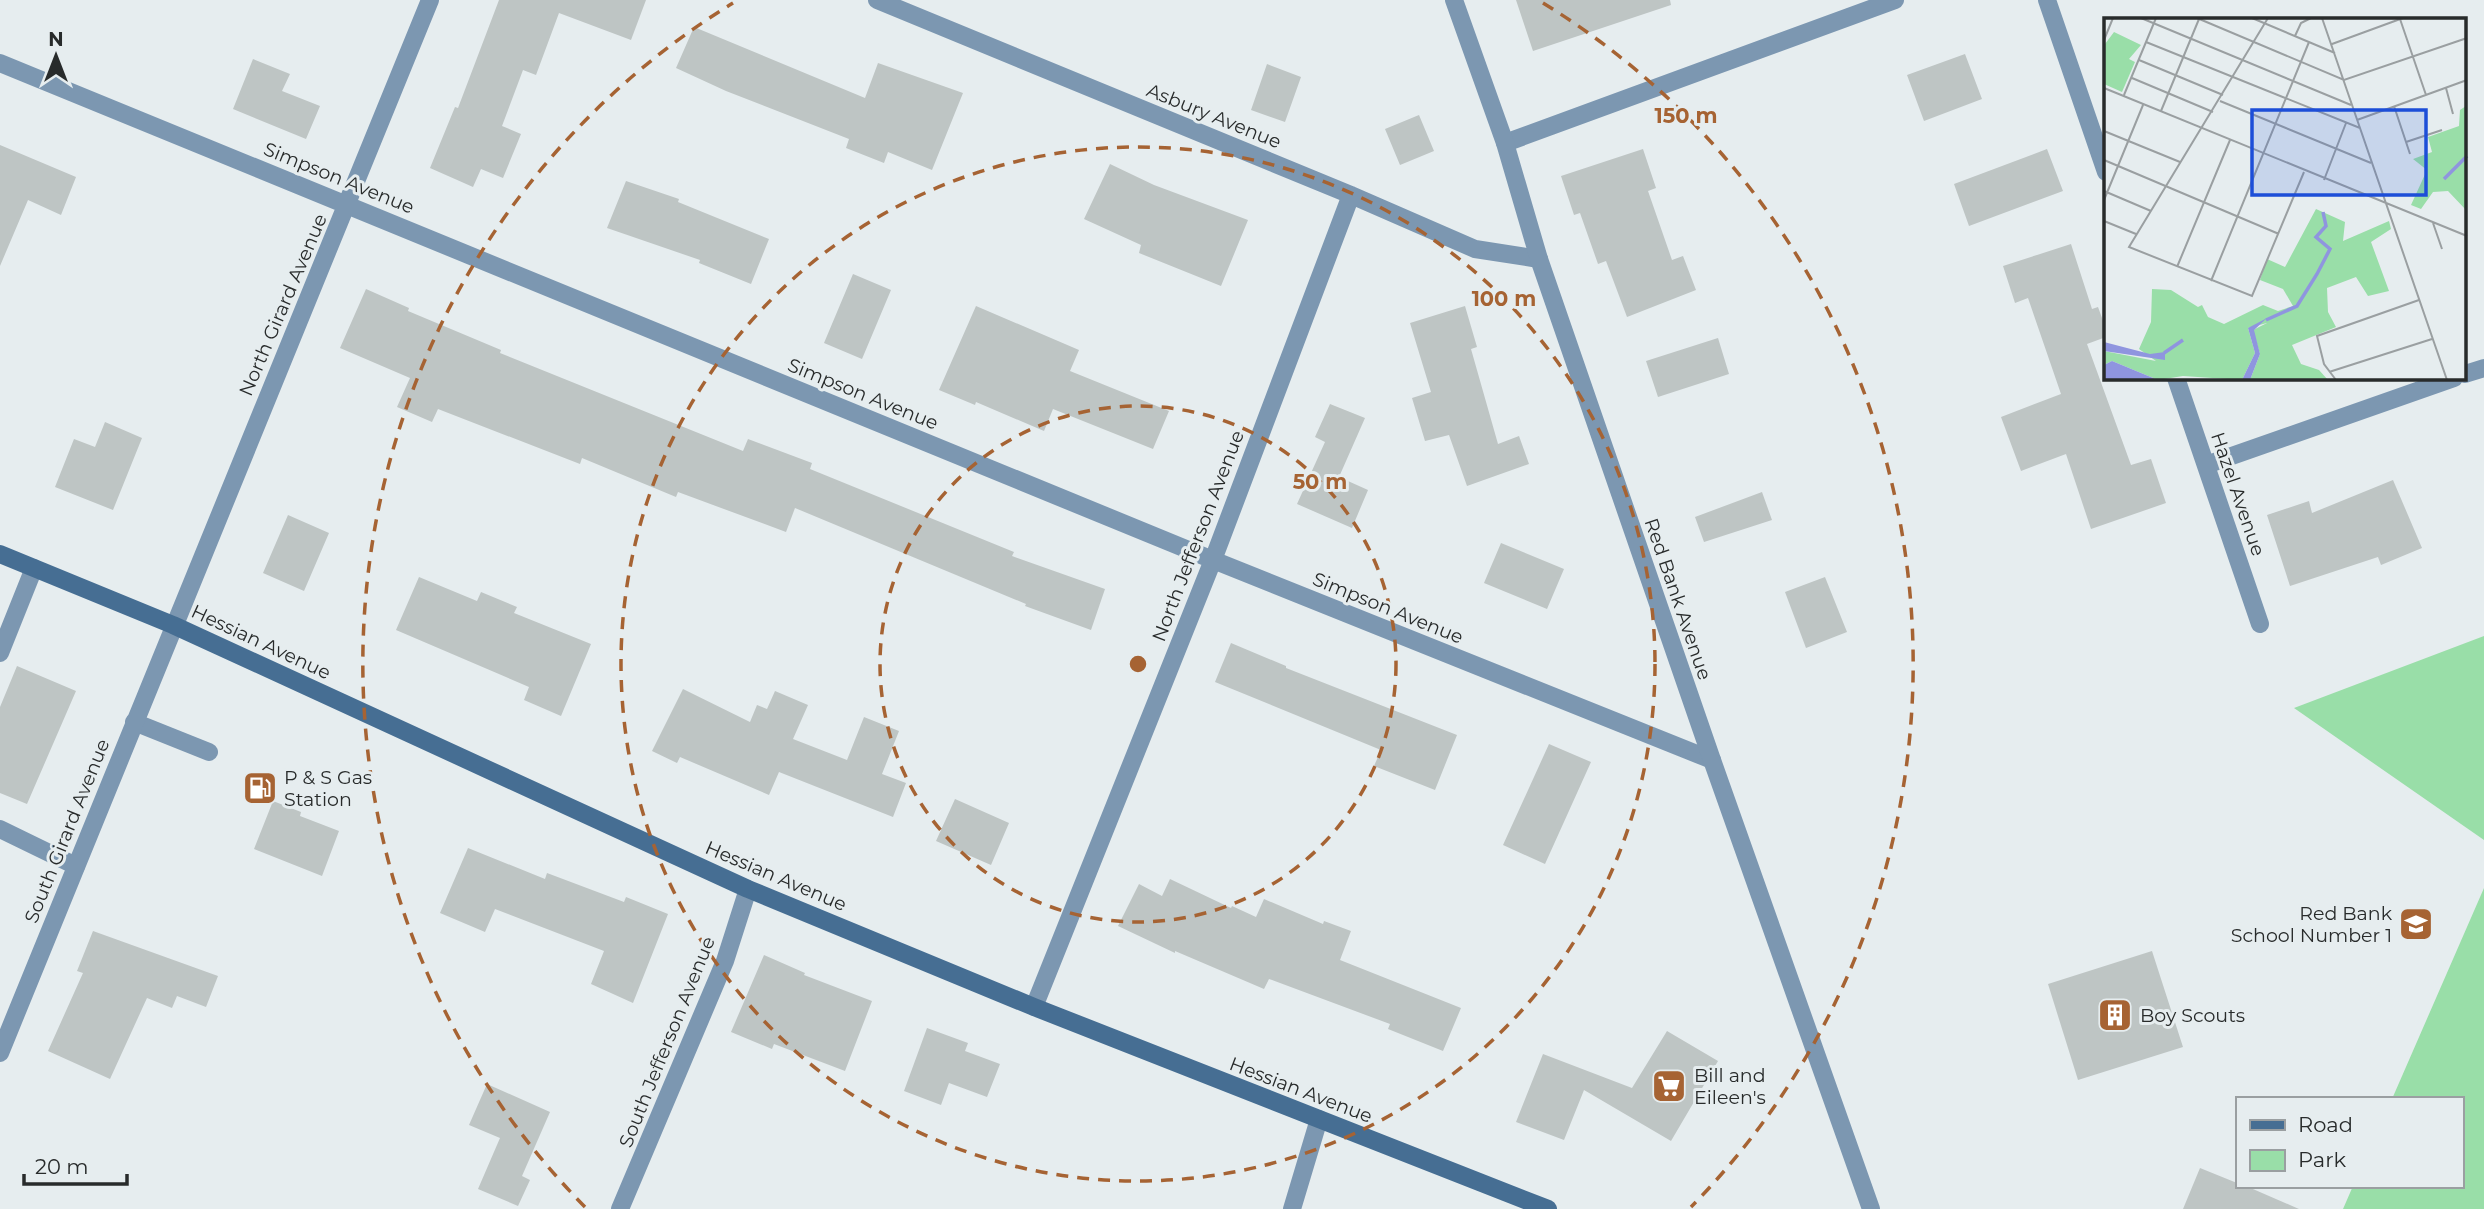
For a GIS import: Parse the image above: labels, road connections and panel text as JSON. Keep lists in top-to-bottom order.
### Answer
{
  "streets": {
    "main road": ["Hessian Avenue"],
    "street": [
      "Asbury Avenue",
      "Simpson Avenue",
      "North Girard Avenue",
      "Hazel Avenue",
      "North Jefferson Avenue",
      "Red Bank Avenue",
      "South Girard Avenue",
      "South Jefferson Avenue"
    ]
  },
  "crossings": [
    ["Asbury Avenue", "North Jefferson Avenue"],
    ["Asbury Avenue", "Red Bank Avenue"],
    ["Simpson Avenue", "North Girard Avenue"],
    ["Simpson Avenue", "North Jefferson Avenue"],
    ["Simpson Avenue", "Red Bank Avenue"],
    ["North Girard Avenue", "Hessian Avenue"],
    ["North Girard Avenue", "South Girard Avenue"],
    ["North Jefferson Avenue", "Hessian Avenue"],
    ["Hessian Avenue", "South Girard Avenue"],
    ["Hessian Avenue", "South Jefferson Avenue"]
  ],
  "places": {
    "fuel station": ["P & S Gas Station"],
    "school or university": ["Red Bank School Number 1"],
    "building": ["Boy Scouts"],
    "supermarket": ["Bill and Eileen's"]
  },
  "legend": ["Road", "Park"],
  "scale_bar": "20 m",
  "north": "top",
  "rings": ["150 m", "100 m", "50 m"]
}
